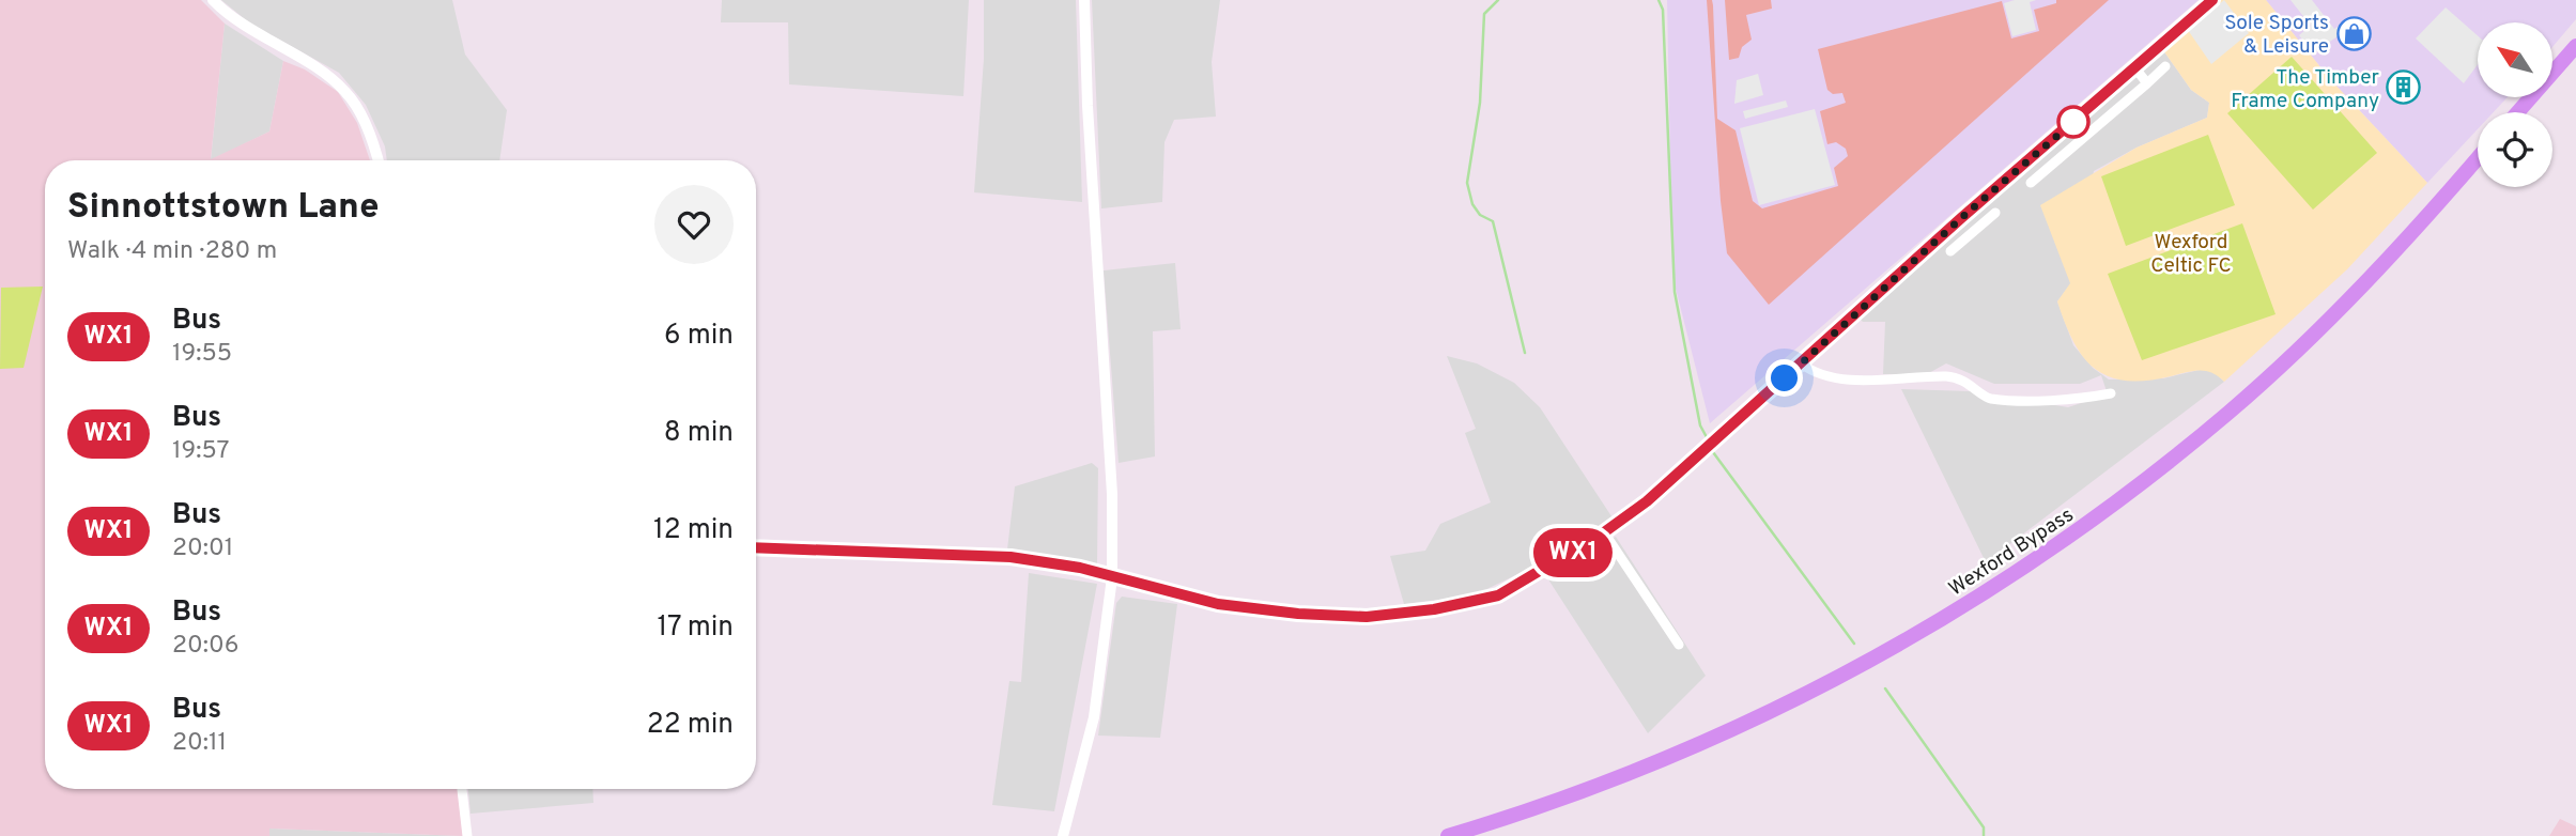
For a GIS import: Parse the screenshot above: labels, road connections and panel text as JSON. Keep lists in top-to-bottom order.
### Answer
{
  "streets": {
    "highway": ["Wexford Bypass"]
  },
  "parks": ["Wexford Celtic FC"],
  "places": {
    "shop": ["Sole Sports & Leisure"],
    "building": ["The Timber Frame Company"]
  },
  "lines": ["bus line WX1"],
  "north": "top left",
  "page": {
    "on_map": "WX1",
    "heading": ["Sinnottstown Lane", "Walk · 4 min · 280 m"],
    "list": [
      {
        "mark": "WX1",
        "name": "Bus",
        "note": "19:55",
        "value": "6 min"
      },
      {
        "mark": "WX1",
        "name": "Bus",
        "note": "19:57",
        "value": "8 min"
      },
      {
        "mark": "WX1",
        "name": "Bus",
        "note": "20:01",
        "value": "12 min"
      },
      {
        "mark": "WX1",
        "name": "Bus",
        "note": "20:06",
        "value": "17 min"
      },
      {
        "mark": "WX1",
        "name": "Bus",
        "note": "20:11",
        "value": "22 min"
      }
    ]
  }
}
